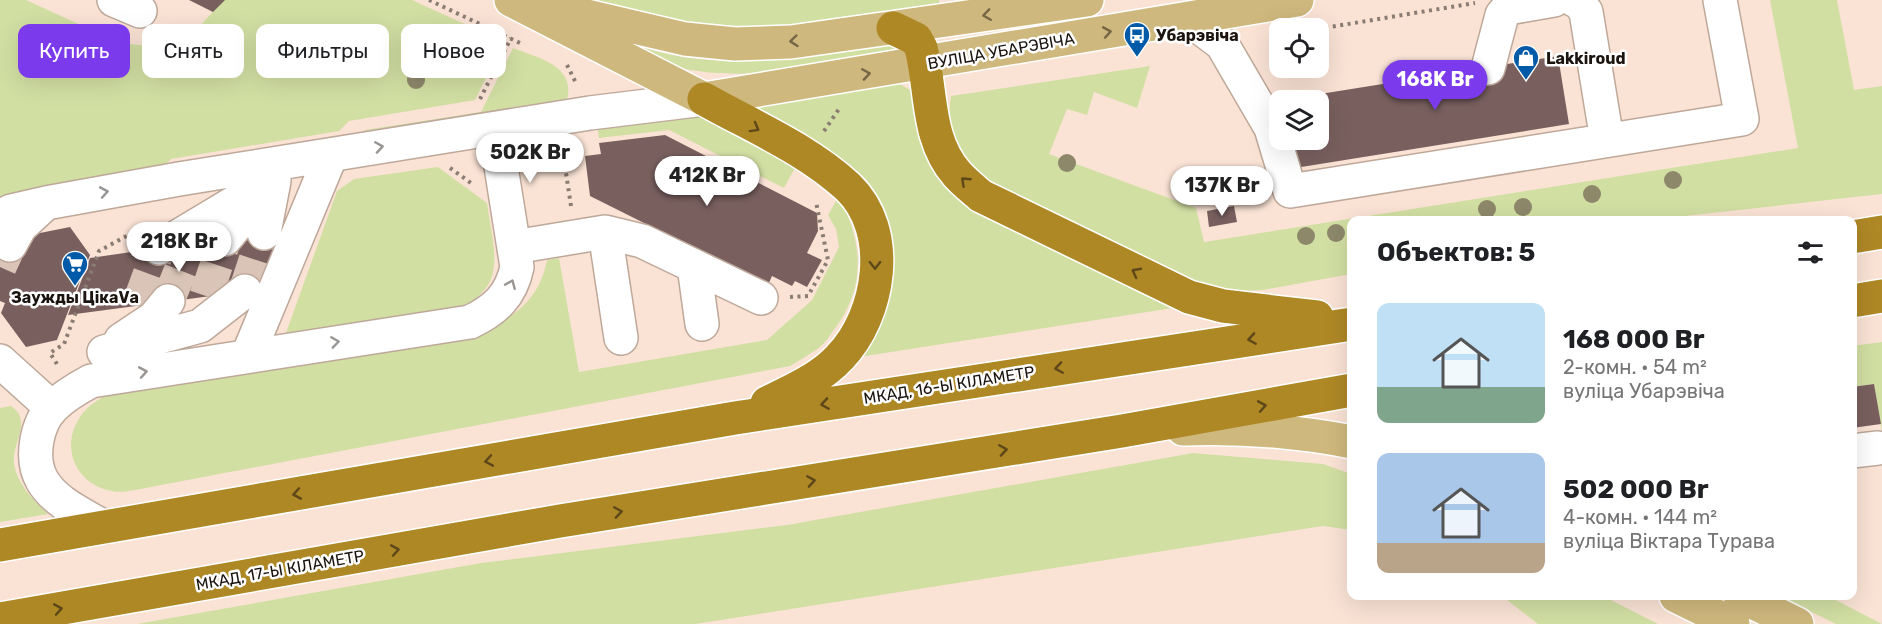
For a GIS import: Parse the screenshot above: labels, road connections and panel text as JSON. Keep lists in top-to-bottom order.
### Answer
{
  "streets": {
    "highway": ["МКАД, 16-Ы КІЛАМЕТР", "МКАД, 17-Ы КІЛАМЕТР"],
    "main road": ["ВУЛІЦА УБАРЭВІЧА"]
  },
  "one_way": ["МКАД, 16-Ы КІЛАМЕТР", "МКАД, 17-Ы КІЛАМЕТР"],
  "places": {
    "bus stop": ["Убарэвіча"],
    "shop": ["Lakkiroud"],
    "supermarket": ["Заужды ЦікаVа"]
  },
  "page": {
    "chip": [
      "Купить",
      "Снять",
      "Фильтры",
      "Новое"
    ],
    "price": [
      "168K Br",
      "502K Br",
      "412K Br",
      "137K Br",
      "218K Br"
    ],
    "heading": "Объектов: 5",
    "list": [
      {
        "name": "168 000 Br",
        "note": "2-комн. · 54 m² · вуліца Убарэвіча"
      },
      {
        "name": "502 000 Br",
        "note": "4-комн. · 144 m² · вуліца Віктара Турава"
      }
    ]
  }
}
